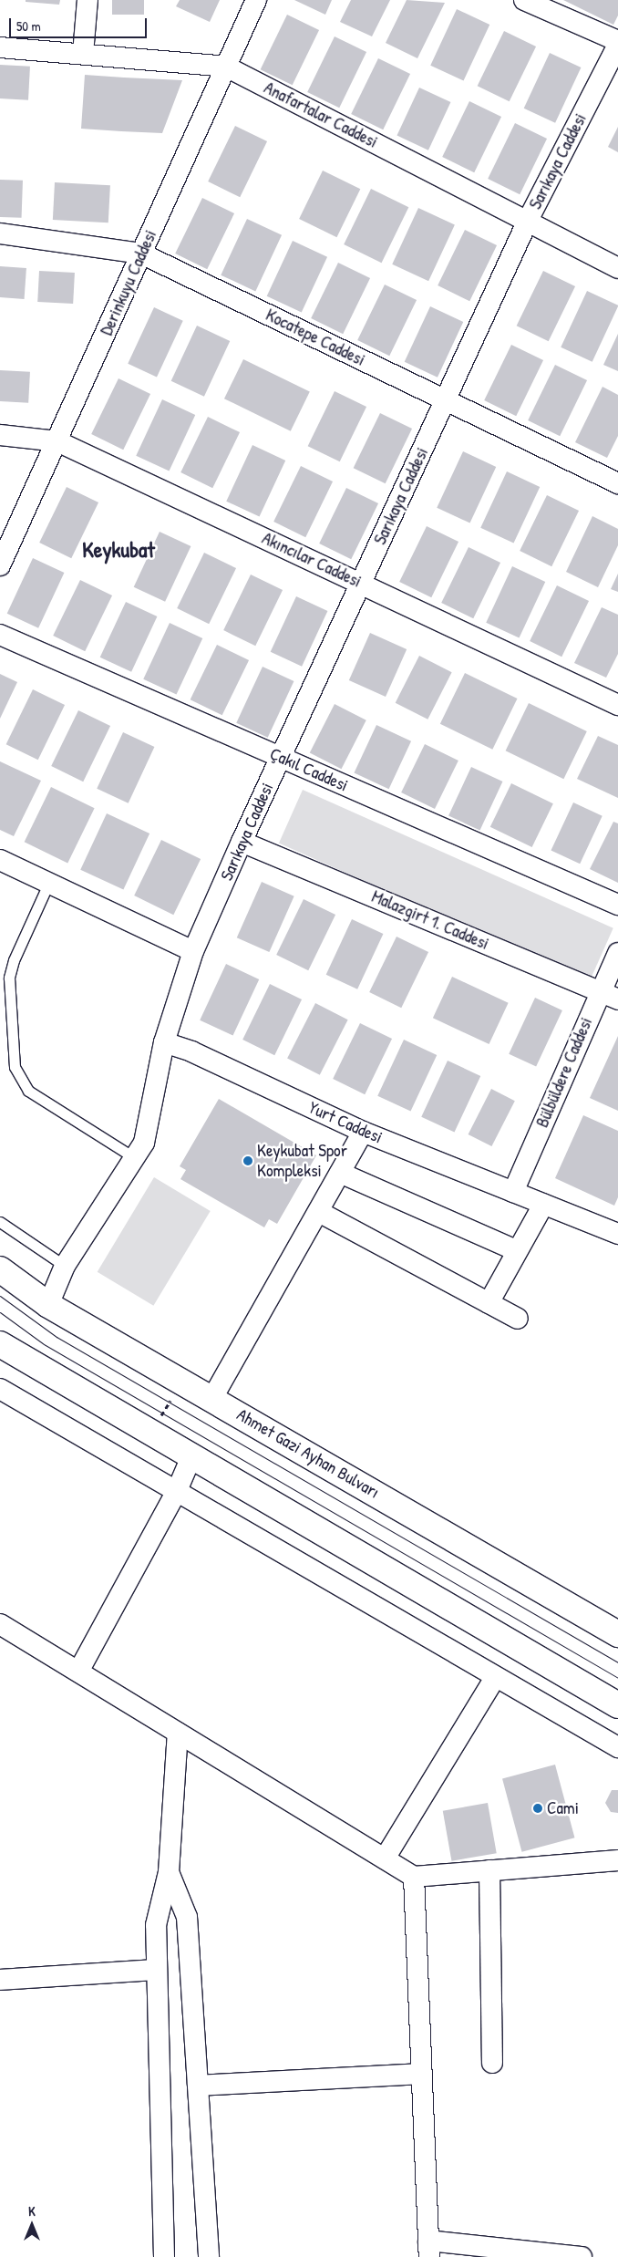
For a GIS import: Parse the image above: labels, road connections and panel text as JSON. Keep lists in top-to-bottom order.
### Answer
{
  "streets": {
    "main road": ["Ahmet Gazi Ayhan Bulvarı"],
    "street": [
      "Anafartalar Caddesi",
      "Sarıkaya Caddesi",
      "Derinkuyu Caddesi",
      "Kocatepe Caddesi",
      "Akıncılar Caddesi",
      "Çakıl Caddesi",
      "Malazgirt 1. Caddesi",
      "Bülbüldere Caddesi",
      "Yurt Caddesi"
    ]
  },
  "crossings": [
    ["Anafartalar Caddesi", "Sarıkaya Caddesi"],
    ["Anafartalar Caddesi", "Derinkuyu Caddesi"],
    ["Sarıkaya Caddesi", "Kocatepe Caddesi"],
    ["Sarıkaya Caddesi", "Akıncılar Caddesi"],
    ["Sarıkaya Caddesi", "Çakıl Caddesi"],
    ["Sarıkaya Caddesi", "Malazgirt 1. Caddesi"],
    ["Derinkuyu Caddesi", "Kocatepe Caddesi"],
    ["Derinkuyu Caddesi", "Akıncılar Caddesi"],
    ["Malazgirt 1. Caddesi", "Bülbüldere Caddesi"],
    ["Bülbüldere Caddesi", "Yurt Caddesi"]
  ],
  "districts": ["Keykubat"],
  "places": ["Keykubat Spor Kompleksi", "Cami"],
  "scale_bar": "50 m",
  "north": "top"
}
